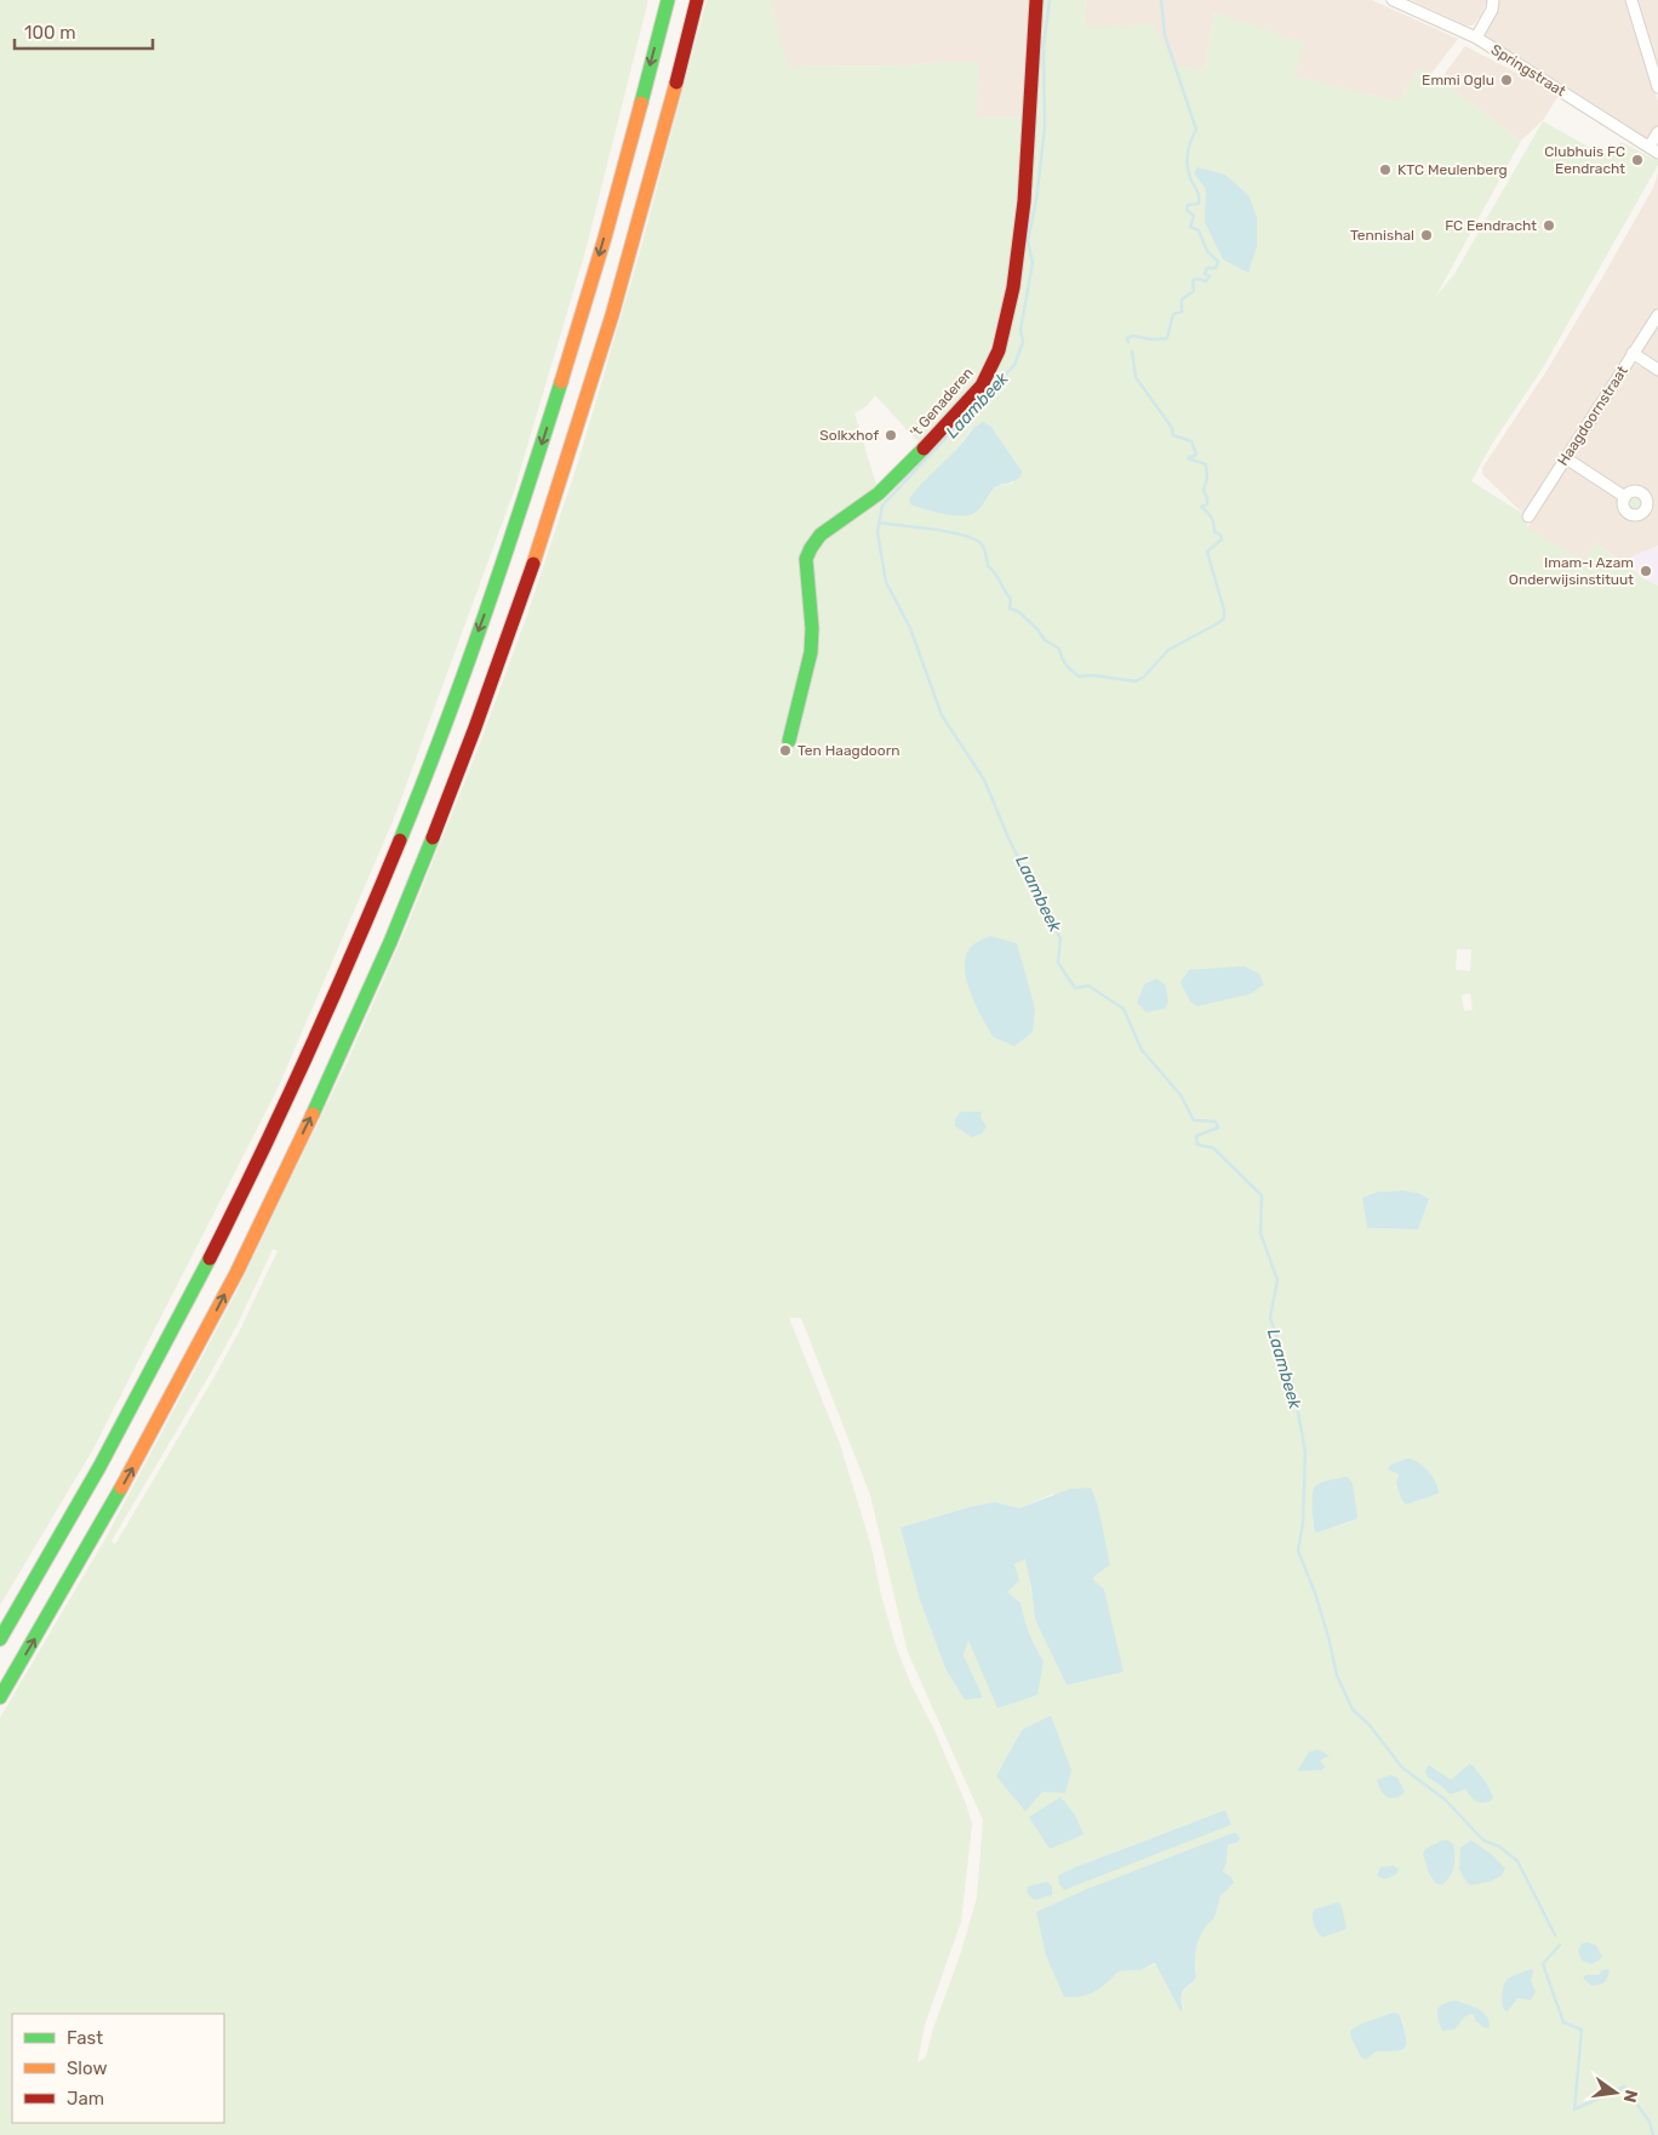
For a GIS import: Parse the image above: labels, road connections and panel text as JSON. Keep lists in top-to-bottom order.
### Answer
{
  "streets": {
    "main road": ["'t Genaderen"],
    "street": ["Springstraat", "Haagdoornstraat"]
  },
  "water": ["Laambeek"],
  "places": [
    "Emmi Oglu",
    "Clubhuis FC Eendracht",
    "KTC Meulenberg",
    "FC Eendracht",
    "Tennishal",
    "Solkxhof",
    "Imam-ı Azam Onderwijsinstituut",
    "Ten Haagdoorn"
  ],
  "legend": ["Fast", "Slow", "Jam"],
  "scale_bar": "100 m",
  "north": "right"
}
